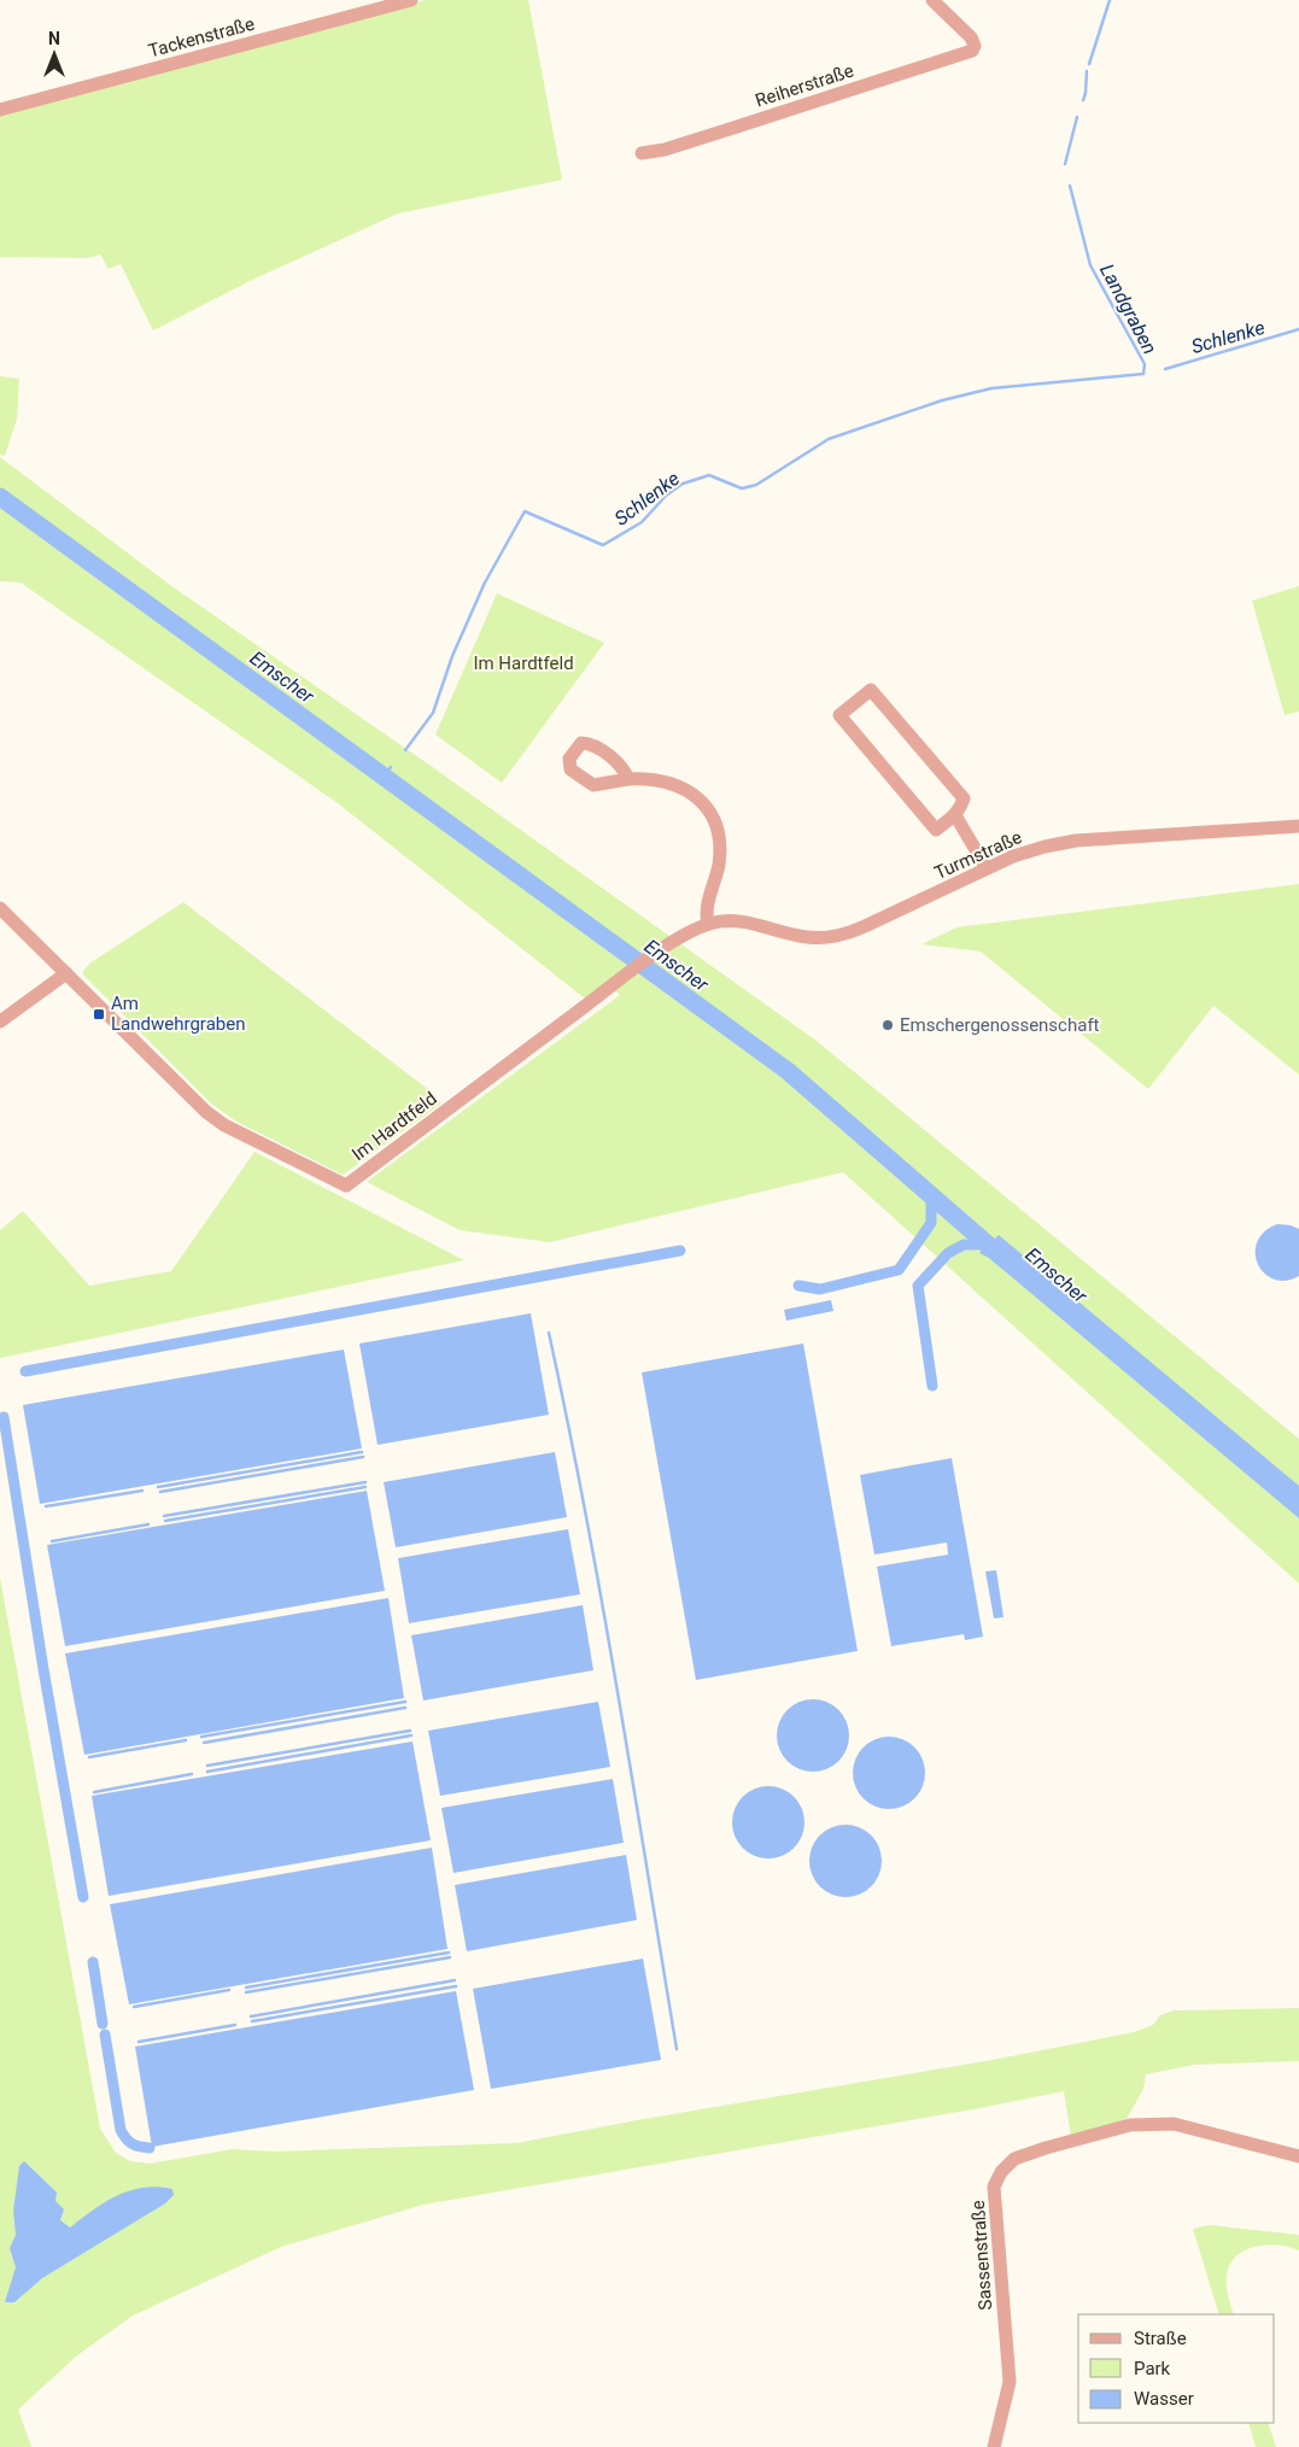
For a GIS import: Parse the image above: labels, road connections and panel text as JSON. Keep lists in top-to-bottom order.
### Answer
{
  "streets": {
    "street": [
      "Tackenstraße",
      "Reiherstraße",
      "Turmstraße",
      "Im Hardtfeld",
      "Sassenstraße"
    ]
  },
  "crossings": [
    ["Turmstraße", "Im Hardtfeld"]
  ],
  "water": ["Landgraben", "Schlenke", "Emscher"],
  "parks": ["Im Hardtfeld"],
  "places": {
    "transit": ["Am Landwehrgraben"],
    "other": ["Emschergenossenschaft"]
  },
  "legend": ["Straße", "Park", "Wasser"],
  "north": "top"
}
